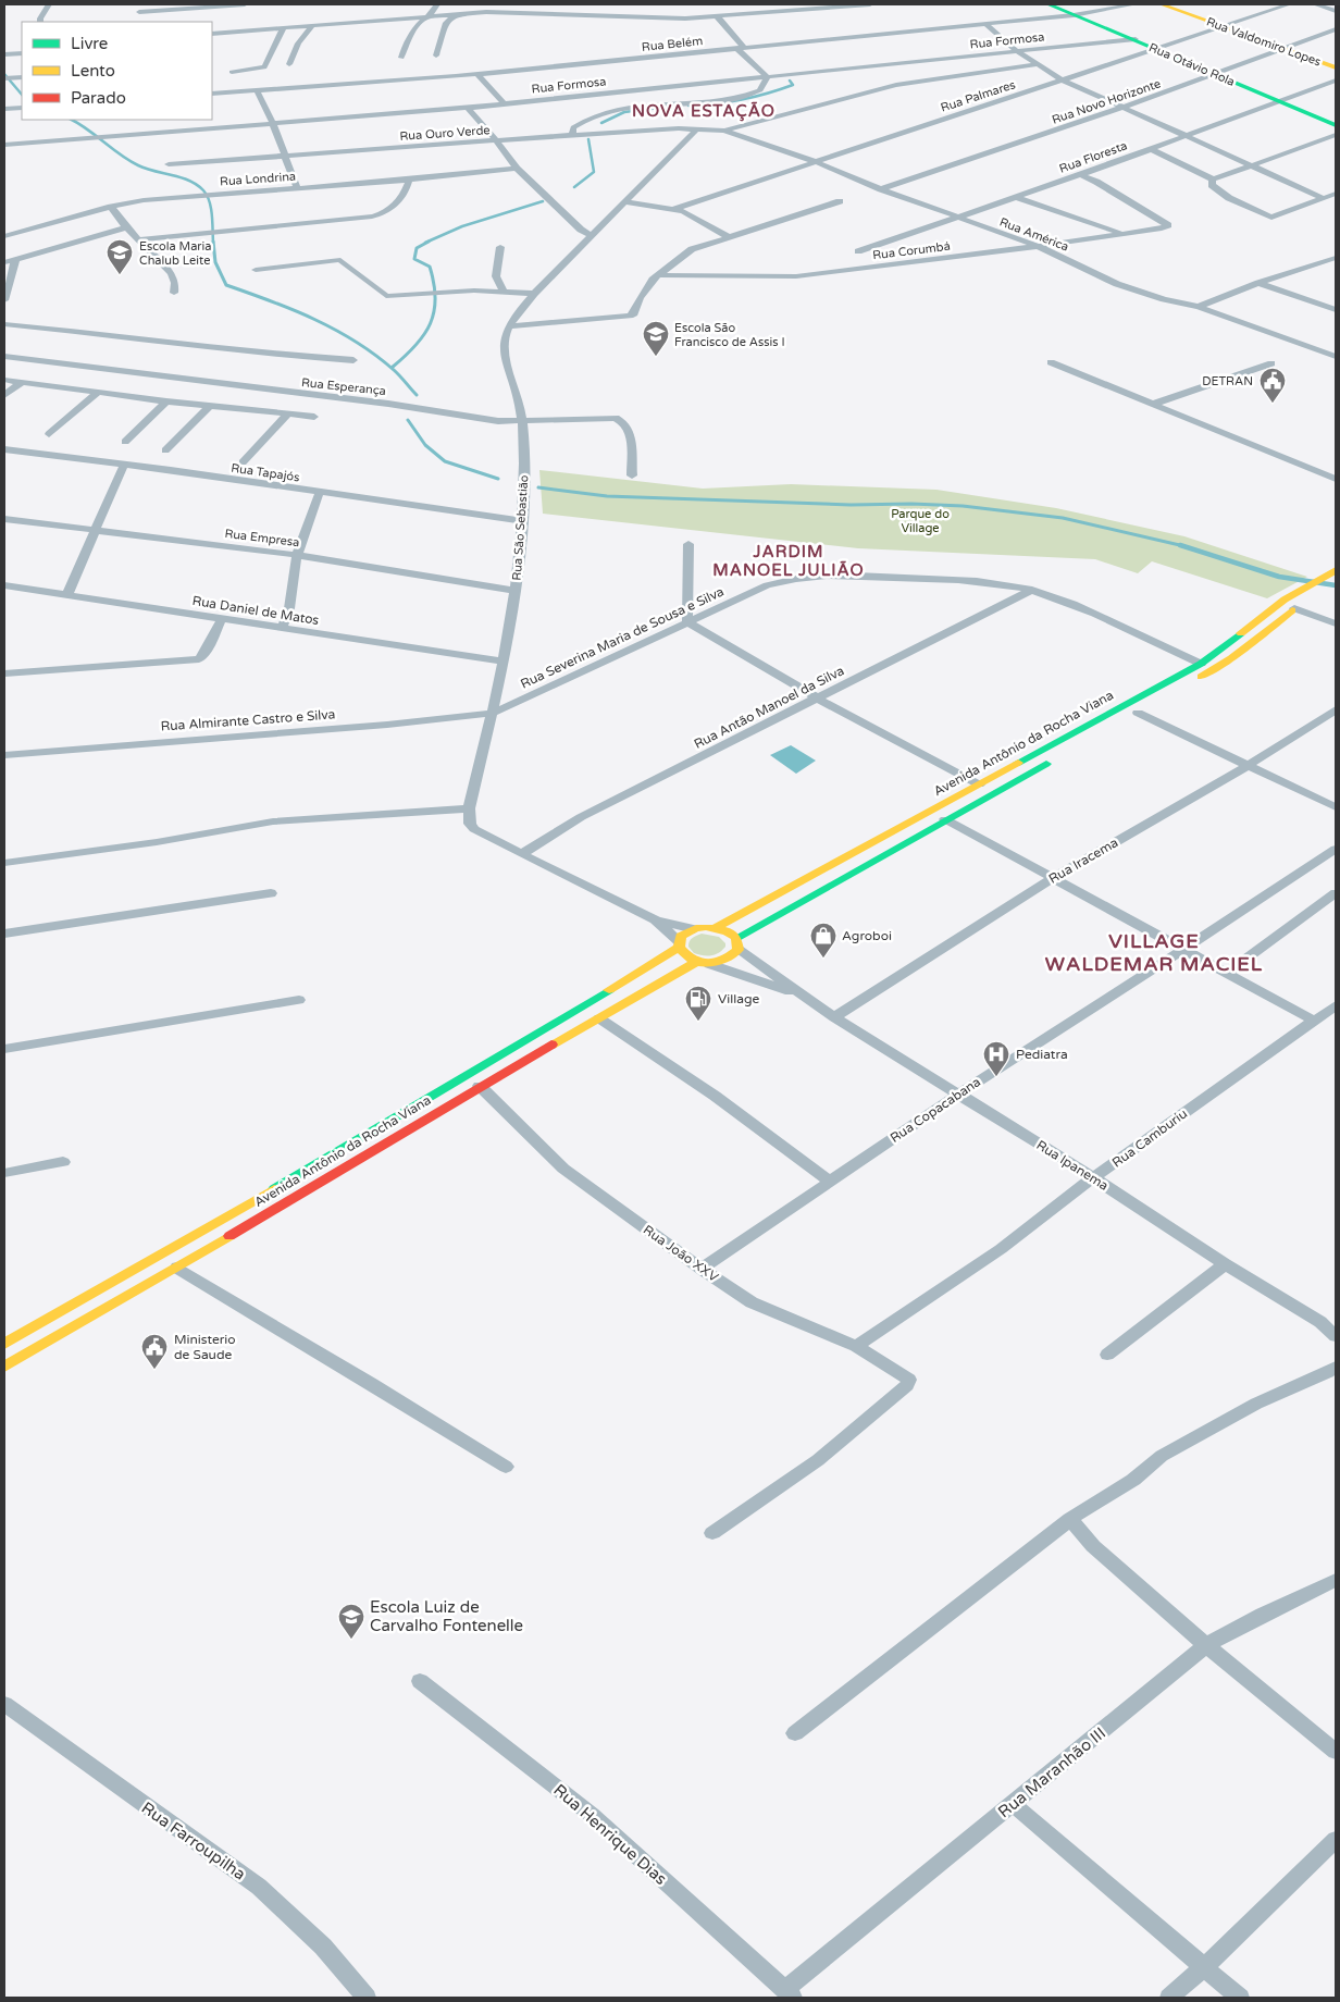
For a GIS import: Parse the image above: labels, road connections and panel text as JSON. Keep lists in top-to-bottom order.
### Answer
{
  "streets": {
    "main road": ["Rua Valdomiro Lopes", "Rua Otávio Rola", "Avenida Antônio da Rocha Viana"],
    "street": [
      "Rua Formosa",
      "Rua Belém",
      "Rua Palmares",
      "Rua Novo Horizonte",
      "Rua Ouro Verde",
      "Rua Floresta",
      "Rua Londrina",
      "Rua América",
      "Rua Corumbá",
      "Rua Esperança",
      "Rua Tapajós",
      "Rua São Sebastião",
      "Rua Empresa",
      "Rua Daniel de Matos",
      "Rua Severina Maria de Sousa e Silva",
      "Rua Antão Manoel da Silva",
      "Rua Almirante Castro e Silva",
      "Rua Iracema",
      "Rua Copacabana",
      "Rua Camburiu",
      "Rua Ipanema",
      "Rua João XXV",
      "Rua Maranhão III",
      "Rua Henrique Dias",
      "Rua Farroupilha"
    ]
  },
  "crossings": [
    ["Rua Formosa", "Rua Otávio Rola"],
    ["Rua Valdomiro Lopes", "Rua Palmares"],
    ["Rua Valdomiro Lopes", "Rua Novo Horizonte"],
    ["Rua Belém", "Rua Otávio Rola"],
    ["Rua Otávio Rola", "Rua Palmares"],
    ["Rua Otávio Rola", "Rua Novo Horizonte"],
    ["Rua Otávio Rola", "Rua Floresta"],
    ["Rua Palmares", "Rua América"],
    ["Rua Novo Horizonte", "Rua América"],
    ["Rua Ouro Verde", "Rua América"],
    ["Rua Floresta", "Rua América"],
    ["Rua Floresta", "Rua Corumbá"],
    ["Rua América", "Rua Corumbá"],
    ["Rua Esperança", "Rua São Sebastião"],
    ["Rua Tapajós", "Rua São Sebastião"],
    ["Rua São Sebastião", "Rua Empresa"],
    ["Rua São Sebastião", "Rua Daniel de Matos"],
    ["Rua São Sebastião", "Rua Severina Maria de Sousa e Silva"],
    ["Rua São Sebastião", "Rua Almirante Castro e Silva"],
    ["Rua Severina Maria de Sousa e Silva", "Rua Antão Manoel da Silva"],
    ["Rua Severina Maria de Sousa e Silva", "Rua Almirante Castro e Silva"],
    ["Rua Severina Maria de Sousa e Silva", "Avenida Antônio da Rocha Viana"],
    ["Avenida Antônio da Rocha Viana", "Rua Ipanema"],
    ["Avenida Antônio da Rocha Viana", "Rua João XXV"],
    ["Rua Iracema", "Rua Ipanema"],
    ["Rua Copacabana", "Rua Ipanema"],
    ["Rua Copacabana", "Rua João XXV"],
    ["Rua Camburiu", "Rua Ipanema"],
    ["Rua Camburiu", "Rua João XXV"],
    ["Rua Maranhão III", "Rua Henrique Dias"]
  ],
  "districts": ["NOVA ESTAÇÃO", "JARDIM MANOEL JULIÃO", "VILLAGE WALDEMAR MACIEL"],
  "parks": ["Parque do Village"],
  "places": {
    "school or university": ["Escola Maria Chalub Leite", "Escola São Francisco de Assis I", "Escola Luiz de Carvalho Fontenelle"],
    "public building": ["DETRAN", "Ministerio de Saude"],
    "shop": ["Agroboi"],
    "fuel station": ["Village"],
    "hospital": ["Pediatra"]
  },
  "legend": ["Livre", "Lento", "Parado"]
}
